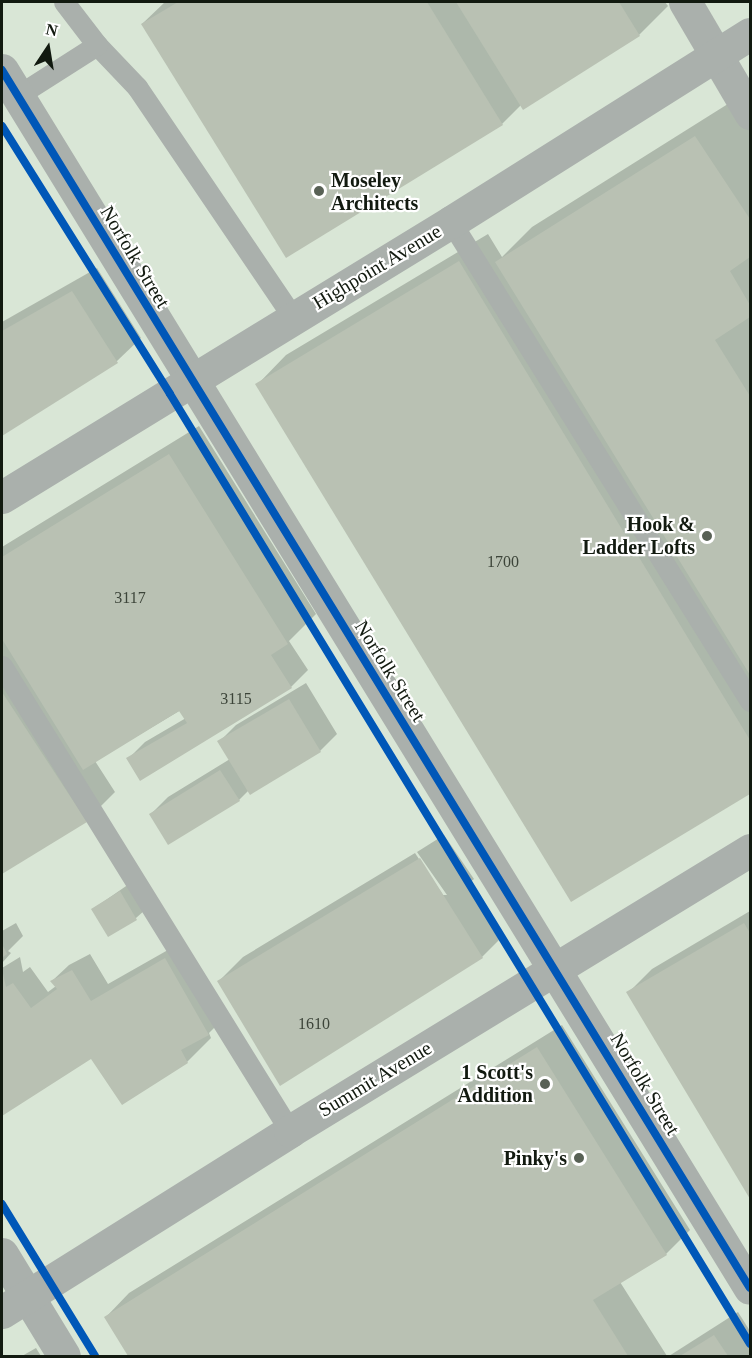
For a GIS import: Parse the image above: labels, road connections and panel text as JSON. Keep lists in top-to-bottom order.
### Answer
{
  "streets": {
    "street": ["Norfolk Street", "Highpoint Avenue", "Summit Avenue"]
  },
  "crossings": [
    ["Norfolk Street", "Highpoint Avenue"],
    ["Norfolk Street", "Summit Avenue"]
  ],
  "places": [
    "Moseley Architects",
    "Hook & Ladder Lofts",
    "1 Scott's Addition",
    "Pinky's"
  ],
  "house_numbers": [
    "1700",
    "3117",
    "3115",
    "1610"
  ],
  "north": "top"
}
